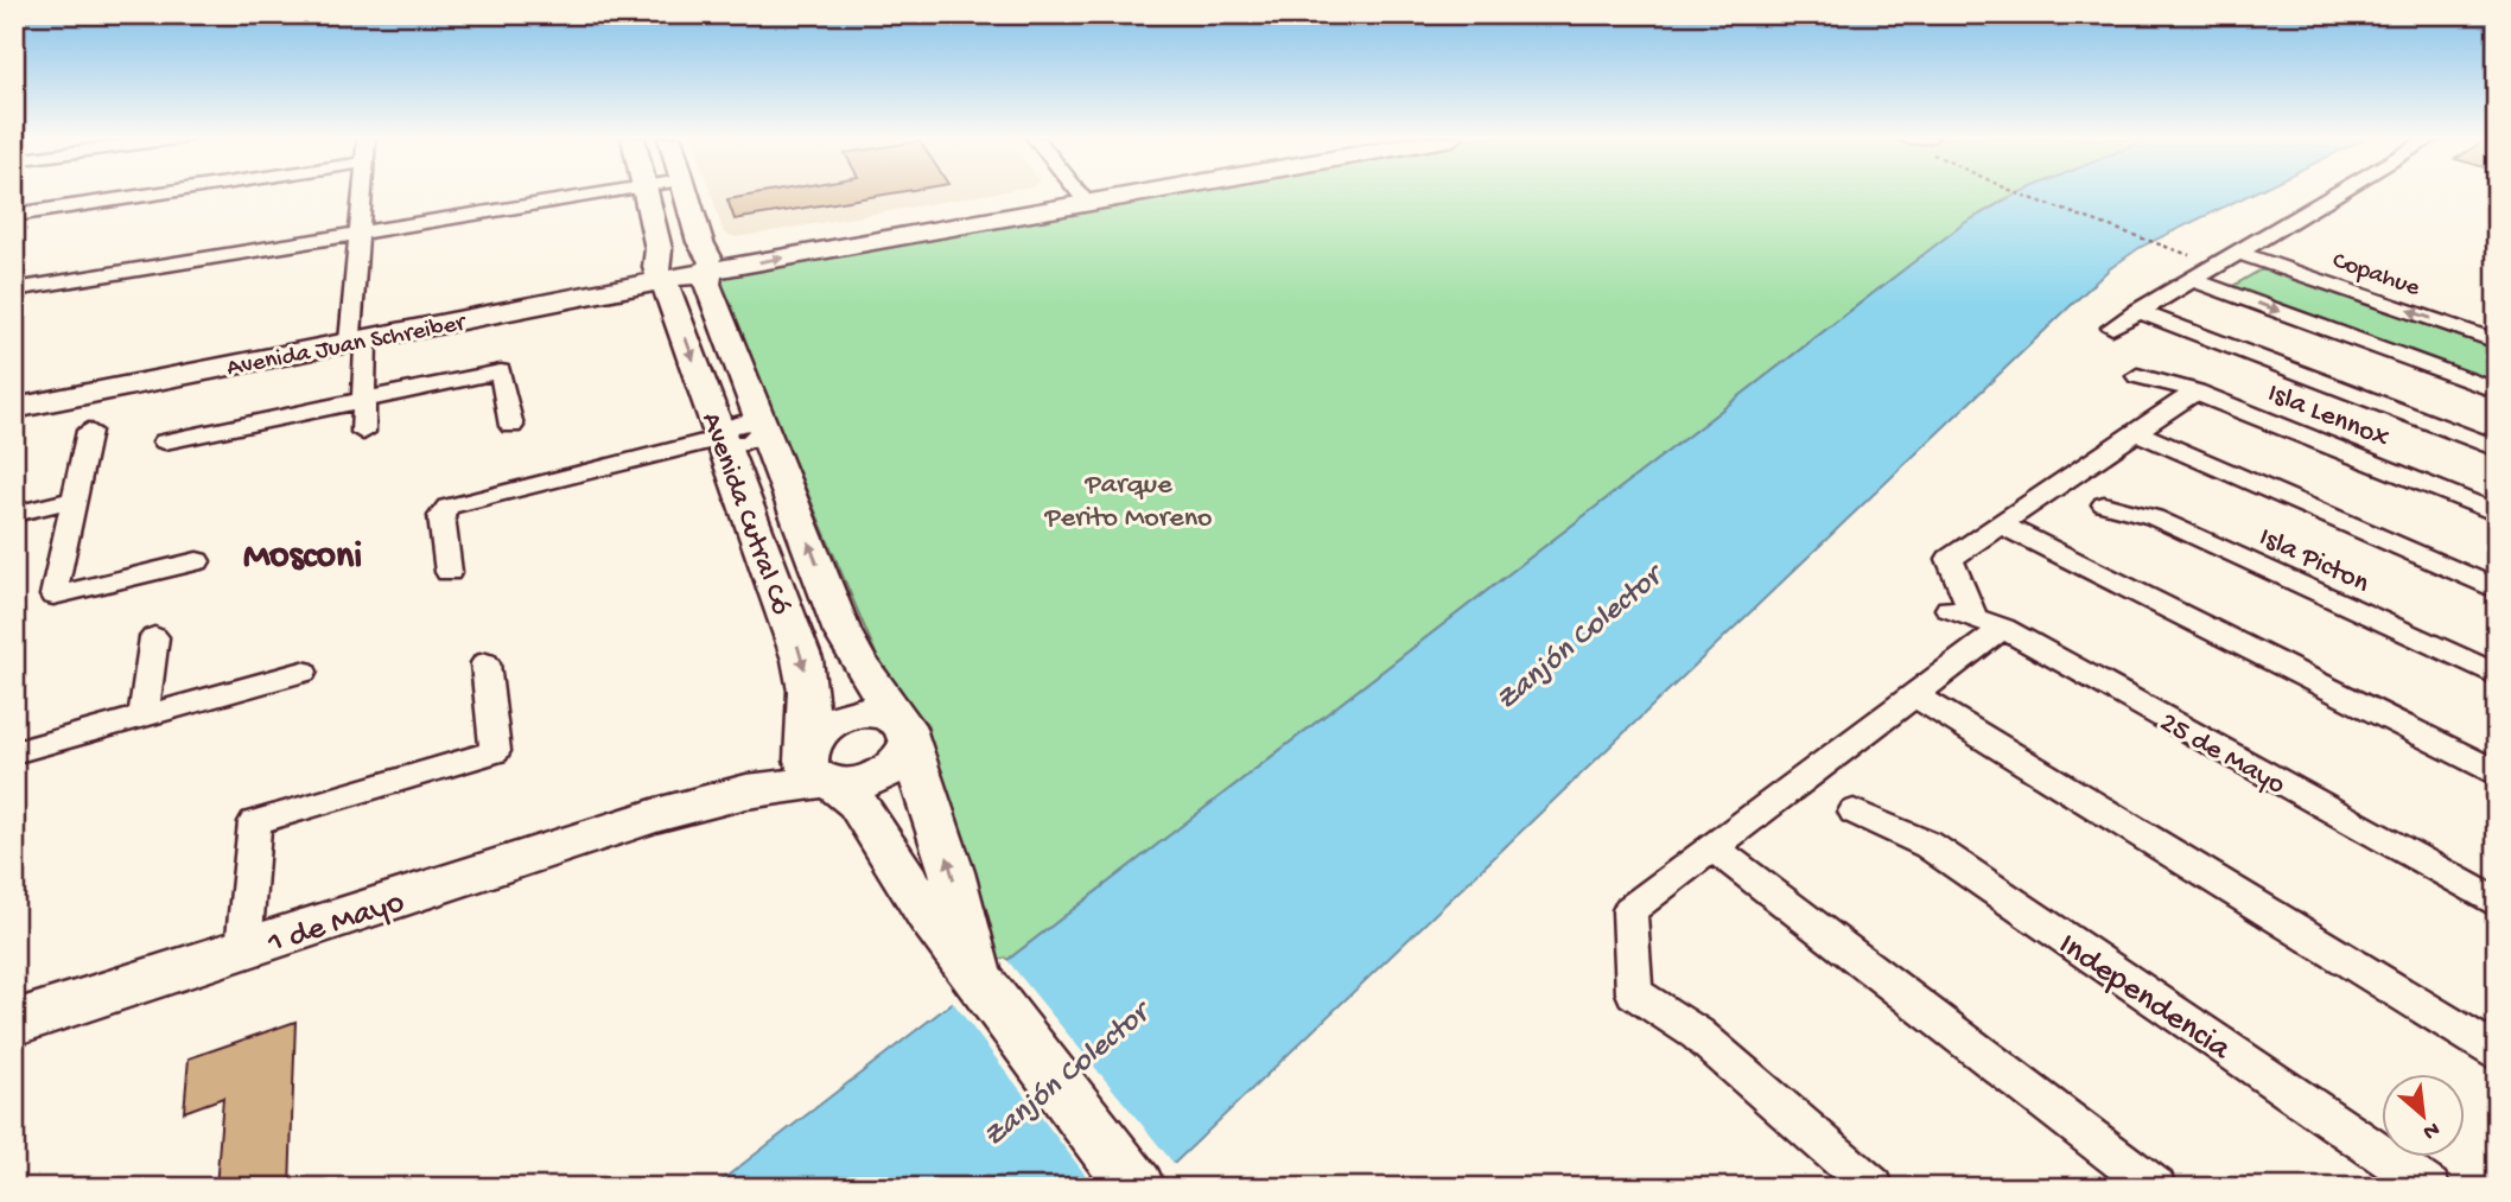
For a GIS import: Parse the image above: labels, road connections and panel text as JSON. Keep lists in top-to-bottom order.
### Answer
{
  "streets": {
    "main road": ["Avenida Juan Schreiber", "Avenida Cutral Có", "1 de Mayo"],
    "street": [
      "Copahue",
      "Isla Lennox",
      "Isla Picton",
      "25 de Mayo",
      "Independencia"
    ]
  },
  "crossings": [
    ["Avenida Juan Schreiber", "Avenida Cutral Có"],
    ["Avenida Cutral Có", "1 de Mayo"]
  ],
  "districts": ["Mosconi"],
  "water": ["Zanjón Colector"],
  "parks": ["Parque Perito Moreno"],
  "north": "bottom right"
}
